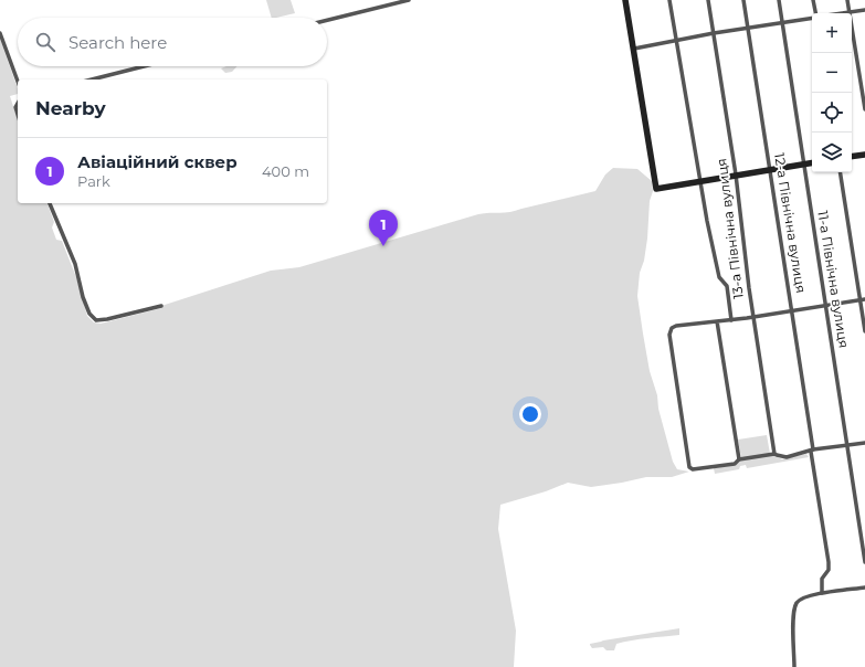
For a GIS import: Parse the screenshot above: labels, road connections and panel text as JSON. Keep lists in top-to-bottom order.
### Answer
{
  "streets": {
    "street": ["12-а Північна вулиця", "13-а Північна вулиця", "11-а Північна вулиця"]
  },
  "page": {
    "map_buttons": ["+", "−"],
    "search": "Search here",
    "heading": "Nearby",
    "list": [
      {
        "mark": "1",
        "name": "Авіаційний сквер",
        "note": "Park",
        "value": "400 m"
      }
    ],
    "pins": "1"
  }
}
